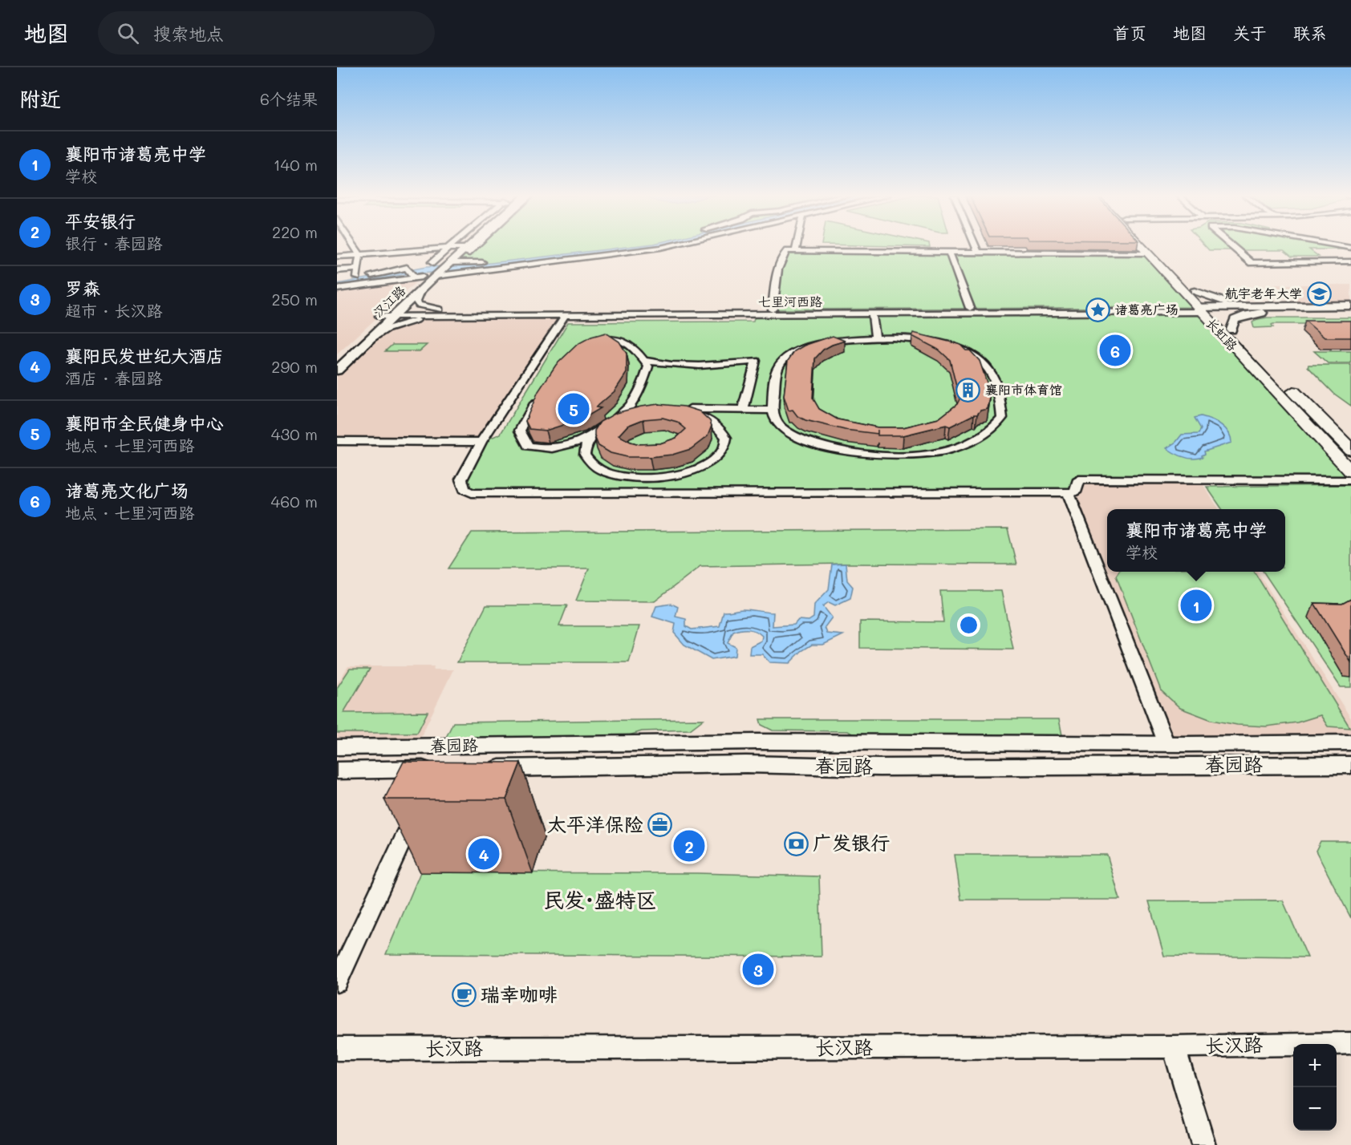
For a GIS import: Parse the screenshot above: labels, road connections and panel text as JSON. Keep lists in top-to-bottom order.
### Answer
{
  "streets": {
    "highway": ["长虹路"],
    "main road": ["汉江路", "春园路"],
    "street": ["七里河西路", "长汉路"]
  },
  "crossings": [
    ["汉江路", "七里河西路"],
    ["七里河西路", "长虹路"]
  ],
  "districts": ["民发·盛特区"],
  "places": {
    "school or university": ["航宇老年大学"],
    "place": ["诸葛亮广场"],
    "building": ["襄阳市体育馆"],
    "office": ["太平洋保险"],
    "bank": ["广发银行"],
    "cafe": ["瑞幸咖啡"]
  },
  "page": {
    "header": "地图",
    "search": "搜索地点",
    "nav": [
      "首页",
      "地图",
      "关于",
      "联系"
    ],
    "heading": ["附近", "6个结果"],
    "list": [
      {
        "mark": "1",
        "name": "襄阳市诸葛亮中学",
        "note": "学校",
        "value": "140 m"
      },
      {
        "mark": "2",
        "name": "平安银行",
        "note": "银行 · 春园路",
        "value": "220 m"
      },
      {
        "mark": "3",
        "name": "罗森",
        "note": "超市 · 长汉路",
        "value": "250 m"
      },
      {
        "mark": "4",
        "name": "襄阳民发世纪大酒店",
        "note": "酒店 · 春园路",
        "value": "290 m"
      },
      {
        "mark": "5",
        "name": "襄阳市全民健身中心",
        "note": "地点 · 七里河西路",
        "value": "430 m"
      },
      {
        "mark": "6",
        "name": "诸葛亮文化广场",
        "note": "地点 · 七里河西路",
        "value": "460 m"
      }
    ],
    "pins": [
      "6",
      "5",
      "1",
      "2",
      "4",
      "3"
    ],
    "popup": ["襄阳市诸葛亮中学", "学校"],
    "map_buttons": ["+", "−"]
  }
}
